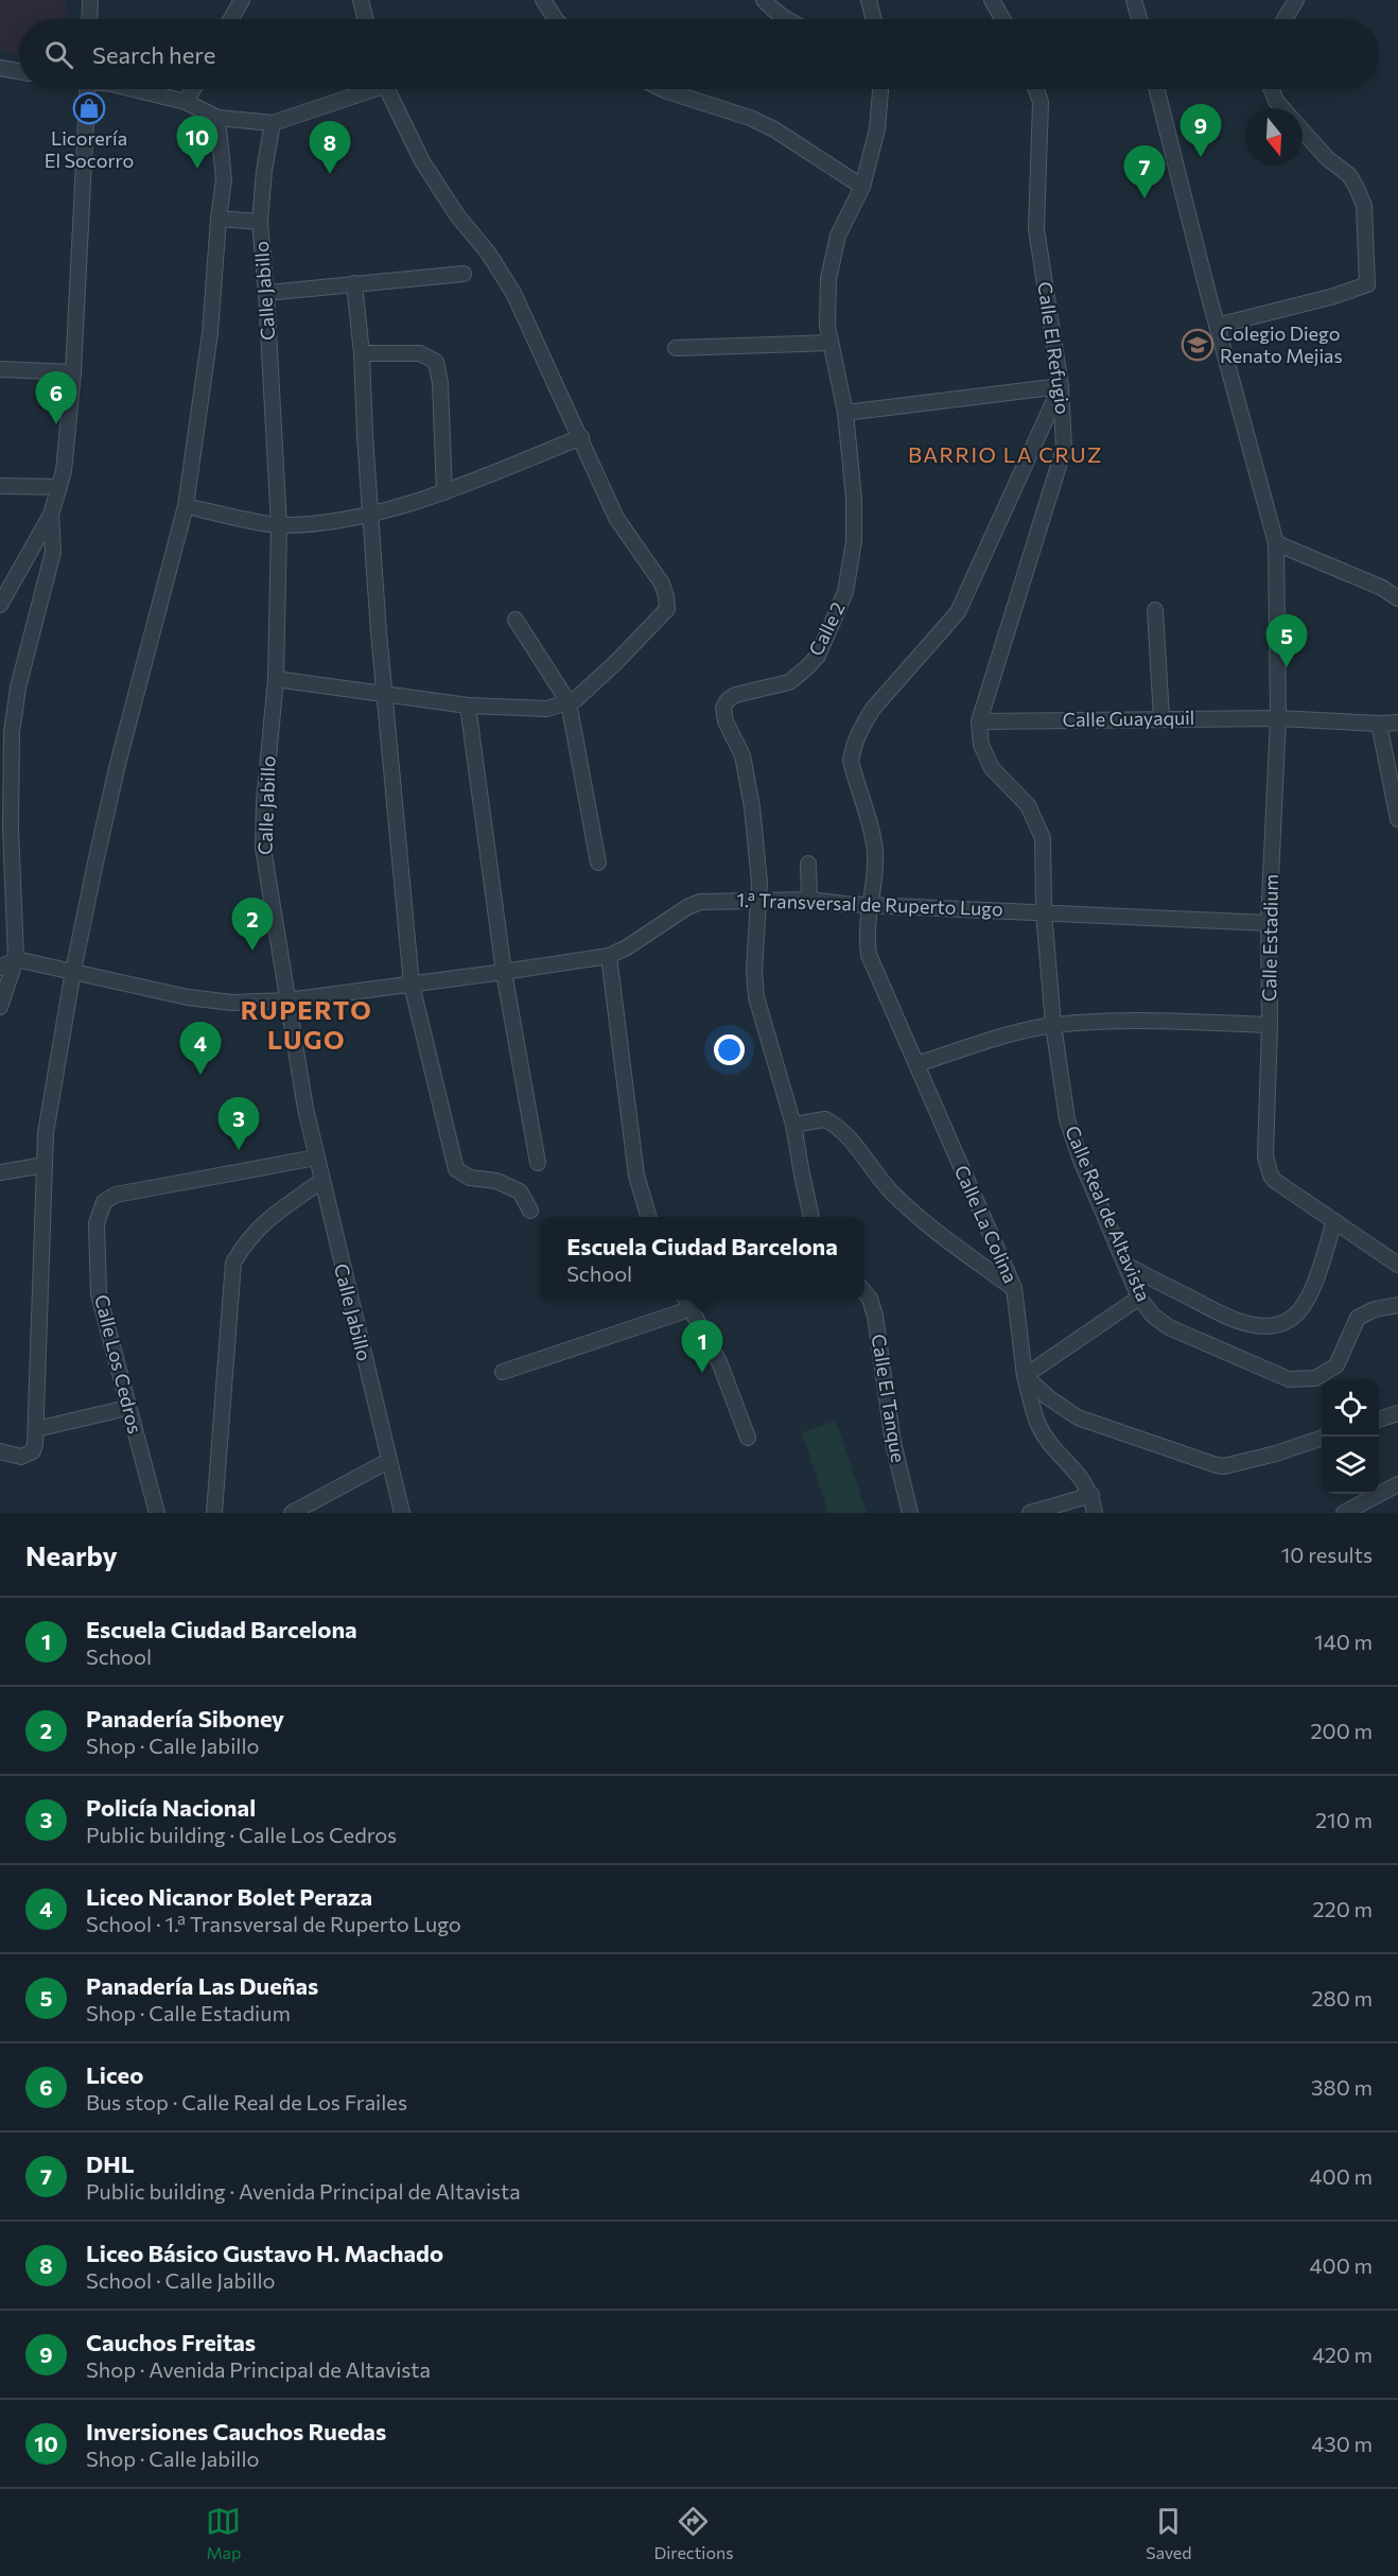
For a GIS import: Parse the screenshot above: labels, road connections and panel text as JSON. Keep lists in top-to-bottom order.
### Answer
{
  "streets": {
    "street": [
      "Calle Jabillo",
      "Calle El Refugio",
      "Calle 2",
      "Calle Guayaquil",
      "1.ª Transversal de Ruperto Lugo",
      "Calle Estadium",
      "Calle Real de Altavista",
      "Calle La Colina",
      "Calle Los Cedros",
      "Calle El Tanque"
    ]
  },
  "crossings": [
    ["Calle Jabillo", "1.ª Transversal de Ruperto Lugo"],
    ["Calle Jabillo", "Calle Los Cedros"],
    ["Calle El Refugio", "Calle Guayaquil"],
    ["Calle El Refugio", "Calle Real de Altavista"],
    ["Calle El Refugio", "Calle La Colina"],
    ["Calle 2", "1.ª Transversal de Ruperto Lugo"],
    ["Calle Guayaquil", "Calle Estadium"],
    ["Calle Guayaquil", "Calle Real de Altavista"],
    ["1.ª Transversal de Ruperto Lugo", "Calle Estadium"],
    ["1.ª Transversal de Ruperto Lugo", "Calle Real de Altavista"],
    ["1.ª Transversal de Ruperto Lugo", "Calle La Colina"]
  ],
  "districts": ["BARRIO LA CRUZ", "RUPERTO LUGO"],
  "places": {
    "shop": ["Licorería El Socorro"],
    "school or university": ["Colegio Diego Renato Mejias"]
  },
  "north": "bottom",
  "page": {
    "search": "Search here",
    "pins": [
      "9",
      "10",
      "8",
      "7",
      "6",
      "5",
      "2",
      "4",
      "3",
      "1"
    ],
    "popup": ["Escuela Ciudad Barcelona", "School"],
    "heading": ["Nearby", "10 results"],
    "list": [
      {
        "mark": "1",
        "name": "Escuela Ciudad Barcelona",
        "note": "School",
        "value": "140 m"
      },
      {
        "mark": "2",
        "name": "Panadería Siboney",
        "note": "Shop · Calle Jabillo",
        "value": "200 m"
      },
      {
        "mark": "3",
        "name": "Policía Nacional",
        "note": "Public building · Calle Los Cedros",
        "value": "210 m"
      },
      {
        "mark": "4",
        "name": "Liceo Nicanor Bolet Peraza",
        "note": "School · 1.ª Transversal de Ruperto Lugo",
        "value": "220 m"
      },
      {
        "mark": "5",
        "name": "Panadería Las Dueñas",
        "note": "Shop · Calle Estadium",
        "value": "280 m"
      },
      {
        "mark": "6",
        "name": "Liceo",
        "note": "Bus stop · Calle Real de Los Frailes",
        "value": "380 m"
      },
      {
        "mark": "7",
        "name": "DHL",
        "note": "Public building · Avenida Principal de Altavista",
        "value": "400 m"
      },
      {
        "mark": "8",
        "name": "Liceo Básico Gustavo H. Machado",
        "note": "School · Calle Jabillo",
        "value": "400 m"
      },
      {
        "mark": "9",
        "name": "Cauchos Freitas",
        "note": "Shop · Avenida Principal de Altavista",
        "value": "420 m"
      },
      {
        "mark": "10",
        "name": "Inversiones Cauchos Ruedas",
        "note": "Shop · Calle Jabillo",
        "value": "430 m"
      }
    ],
    "nav": ["Map", "Directions", "Saved"]
  }
}
